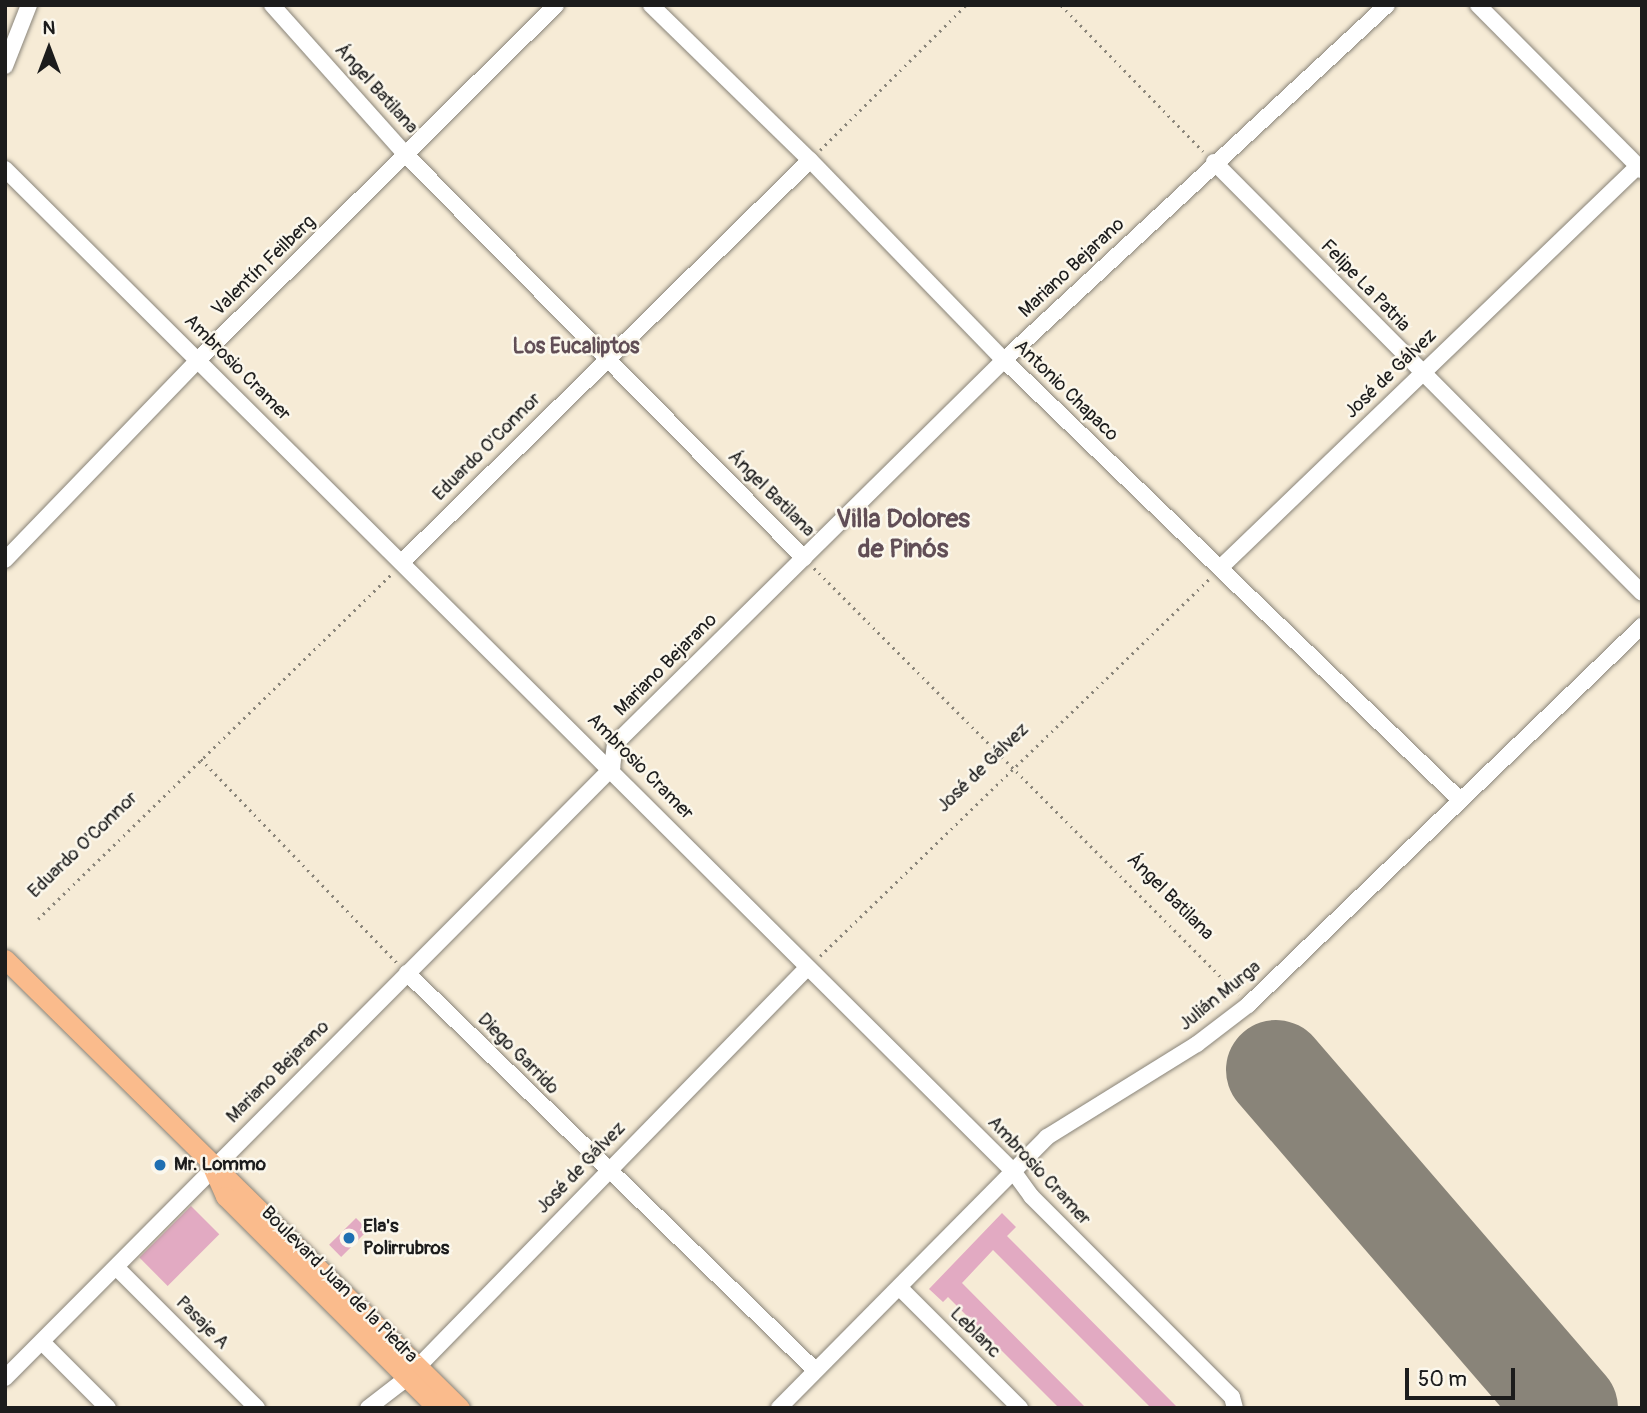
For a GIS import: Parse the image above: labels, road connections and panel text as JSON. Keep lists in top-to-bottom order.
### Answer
{
  "streets": {
    "main road": ["Boulevard Juan de la Piedra"],
    "street": [
      "Ángel Batilana",
      "Valentín Feilberg",
      "Mariano Bejarano",
      "Felipe La Patria",
      "Ambrosio Cramer",
      "José de Gálvez",
      "Antonio Chapaco",
      "Eduardo O'Connor",
      "Julián Murga",
      "Diego Garrido",
      "Pasaje A",
      "Leblanc"
    ]
  },
  "crossings": [
    ["Ángel Batilana", "Valentín Feilberg"],
    ["Ángel Batilana", "Mariano Bejarano"],
    ["Ángel Batilana", "José de Gálvez"],
    ["Ángel Batilana", "Eduardo O'Connor"],
    ["Ángel Batilana", "Julián Murga"],
    ["Valentín Feilberg", "Ambrosio Cramer"],
    ["Mariano Bejarano", "Felipe La Patria"],
    ["Mariano Bejarano", "Ambrosio Cramer"],
    ["Mariano Bejarano", "Antonio Chapaco"],
    ["Mariano Bejarano", "Diego Garrido"],
    ["Mariano Bejarano", "Boulevard Juan de la Piedra"],
    ["Mariano Bejarano", "Pasaje A"],
    ["Felipe La Patria", "José de Gálvez"],
    ["Ambrosio Cramer", "José de Gálvez"],
    ["Ambrosio Cramer", "Eduardo O'Connor"],
    ["Ambrosio Cramer", "Julián Murga"],
    ["José de Gálvez", "Antonio Chapaco"],
    ["José de Gálvez", "Diego Garrido"],
    ["José de Gálvez", "Boulevard Juan de la Piedra"],
    ["Antonio Chapaco", "Eduardo O'Connor"],
    ["Antonio Chapaco", "Julián Murga"],
    ["Julián Murga", "Diego Garrido"],
    ["Julián Murga", "Leblanc"]
  ],
  "districts": ["Los Eucaliptos", "Villa Dolores de Pinós"],
  "places": ["Mr. Lommo", "Ela's Polirrubros"],
  "scale_bar": "50 m",
  "north": "top"
}
